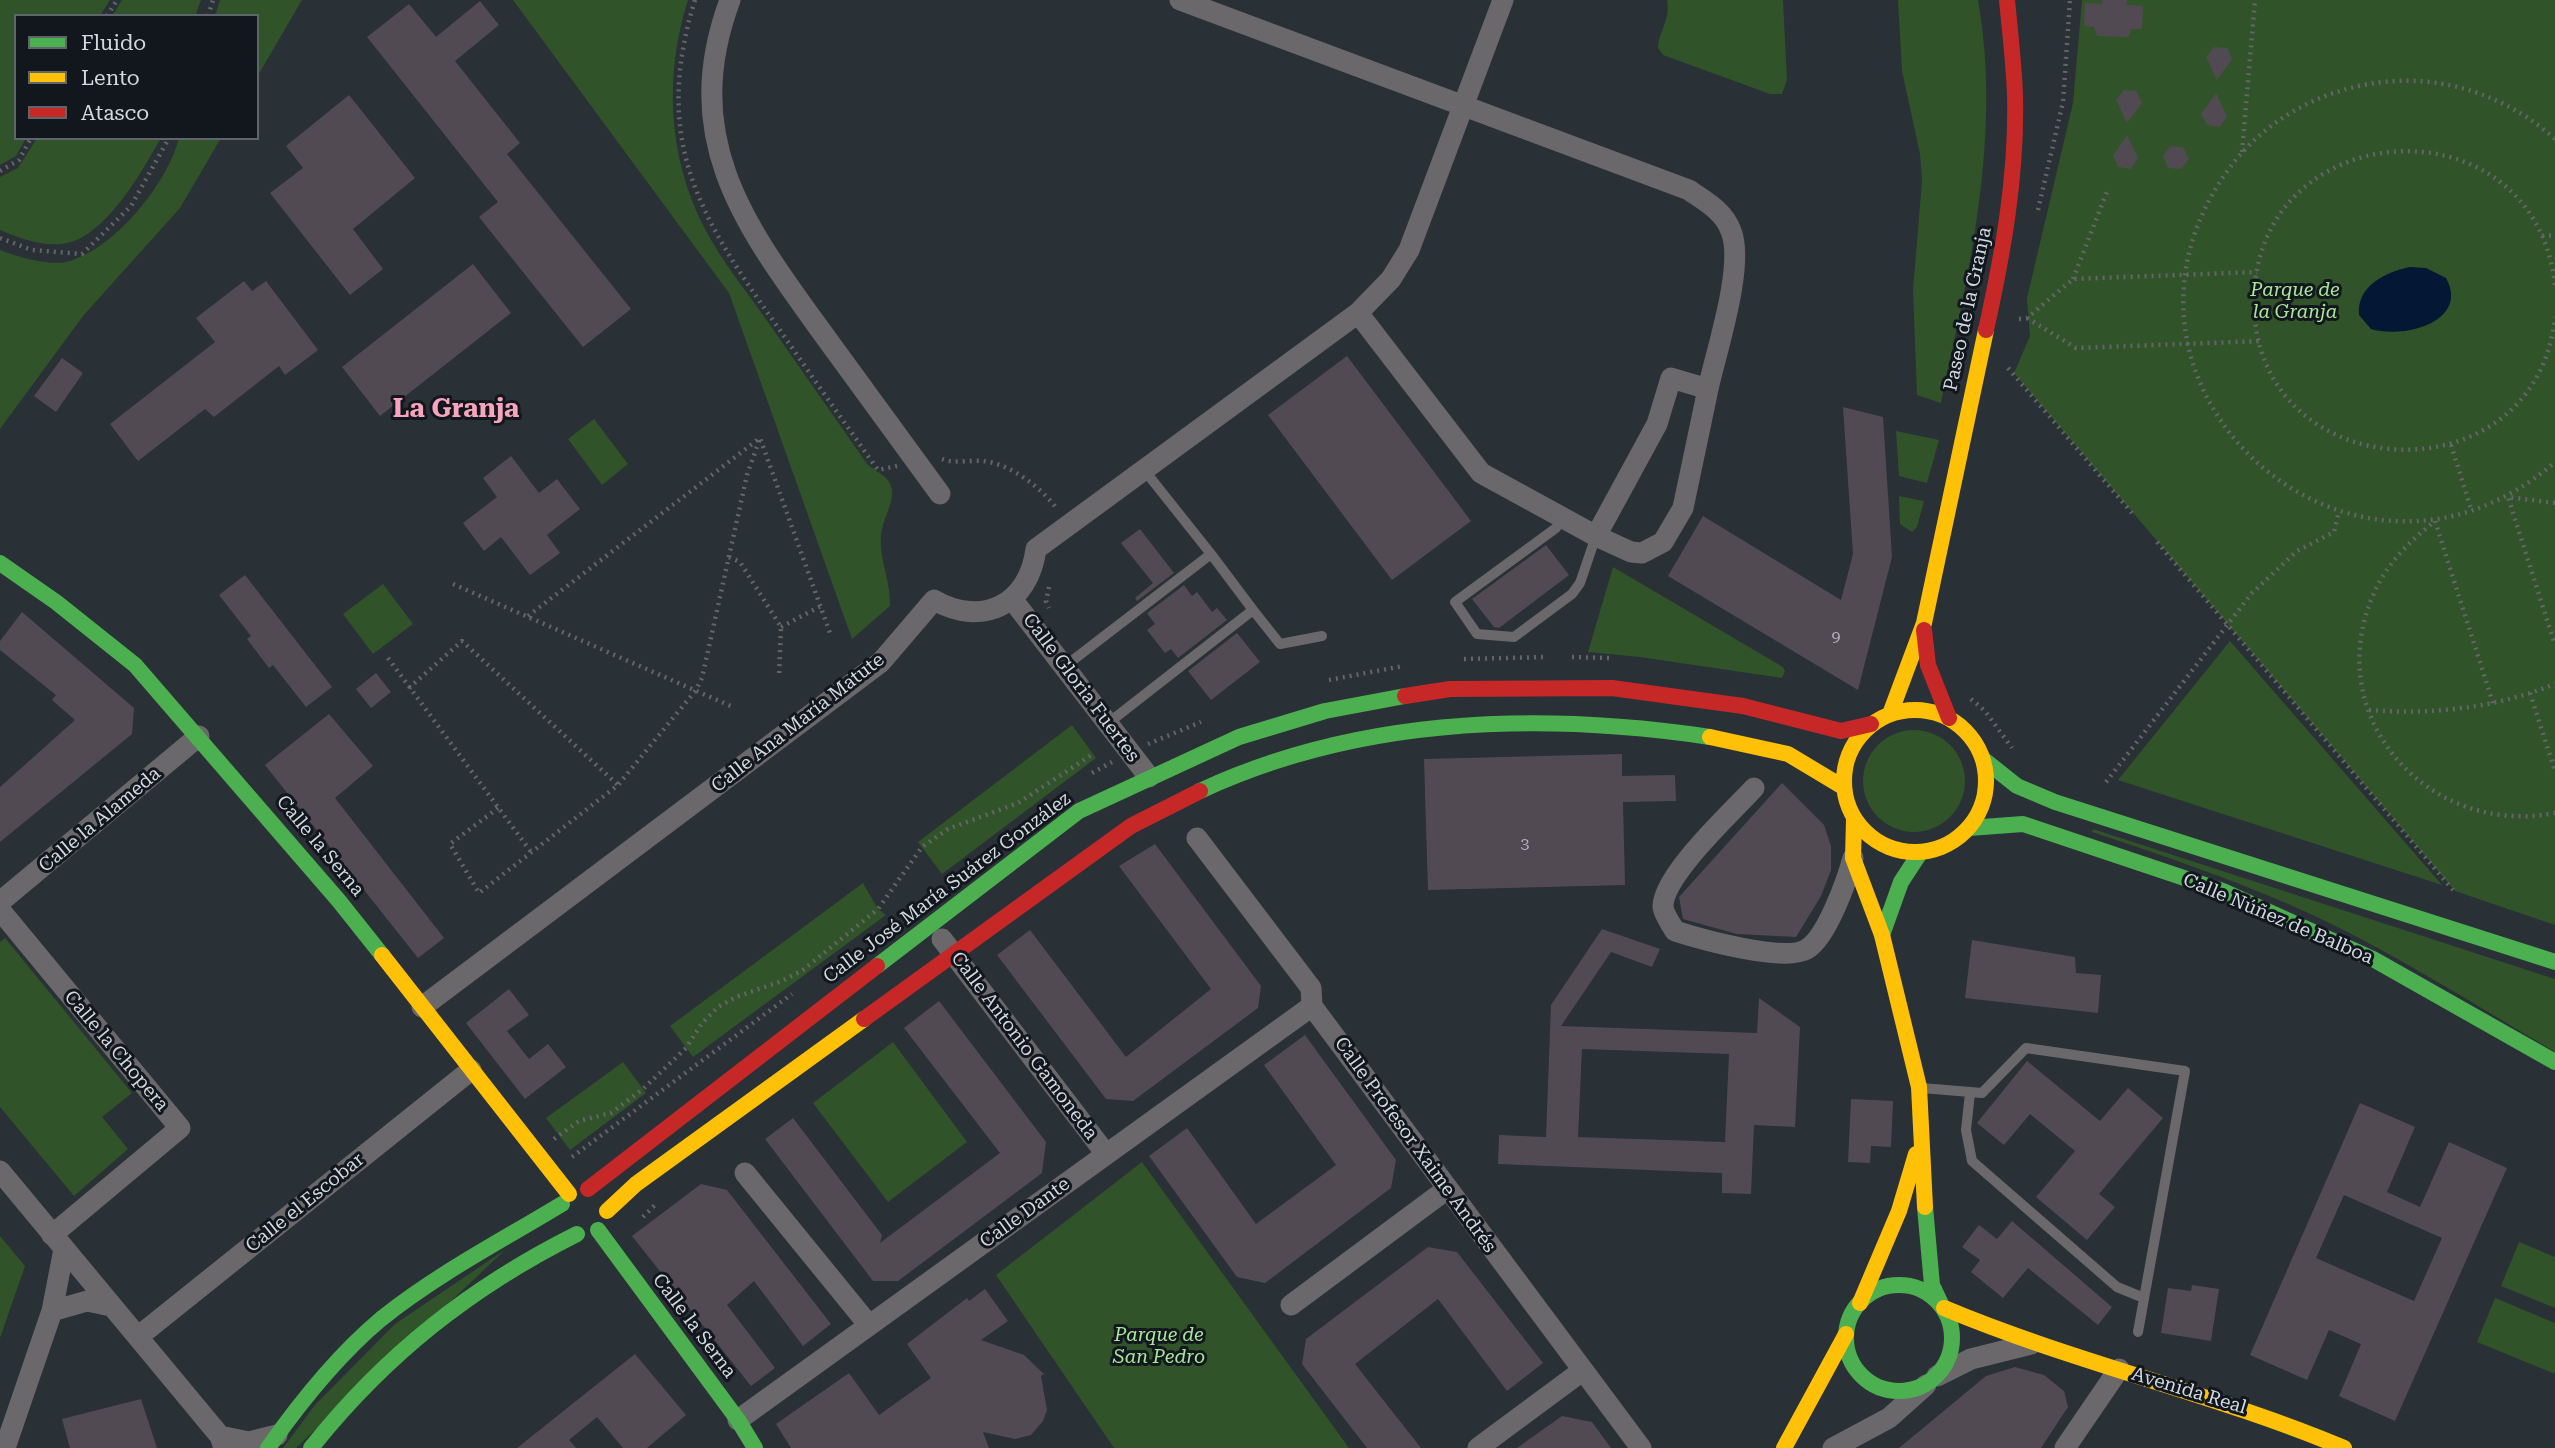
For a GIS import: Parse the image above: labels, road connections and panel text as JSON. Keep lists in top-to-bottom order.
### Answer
{
  "streets": {
    "main road": [
      "Paseo de la Granja",
      "Calle la Serna",
      "Calle José María Suárez González",
      "Calle Núñez de Balboa",
      "Avenida Real"
    ],
    "street": [
      "Calle Gloria Fuertes",
      "Calle Ana María Matute",
      "Calle la Alameda",
      "Calle Antonio Gamoneda",
      "Calle la Chopera",
      "Calle Profesor Xaime Andrés",
      "Calle el Escobar",
      "Calle Dante"
    ]
  },
  "crossings": [
    ["Paseo de la Granja", "Calle José María Suárez González"],
    ["Paseo de la Granja", "Calle Núñez de Balboa"],
    ["Calle Gloria Fuertes", "Calle Ana María Matute"],
    ["Calle Gloria Fuertes", "Calle José María Suárez González"],
    ["Calle Ana María Matute", "Calle la Serna"],
    ["Calle la Alameda", "Calle la Serna"],
    ["Calle la Serna", "Calle José María Suárez González"],
    ["Calle la Serna", "Calle el Escobar"],
    ["Calle la Serna", "Calle Dante"],
    ["Calle José María Suárez González", "Calle Núñez de Balboa"],
    ["Calle Antonio Gamoneda", "Calle Dante"],
    ["Calle Profesor Xaime Andrés", "Calle Dante"]
  ],
  "districts": ["La Granja"],
  "parks": ["Parque de la Granja", "Parque de San Pedro"],
  "house_numbers": ["9", "3"],
  "legend": ["Fluido", "Lento", "Atasco"]
}
